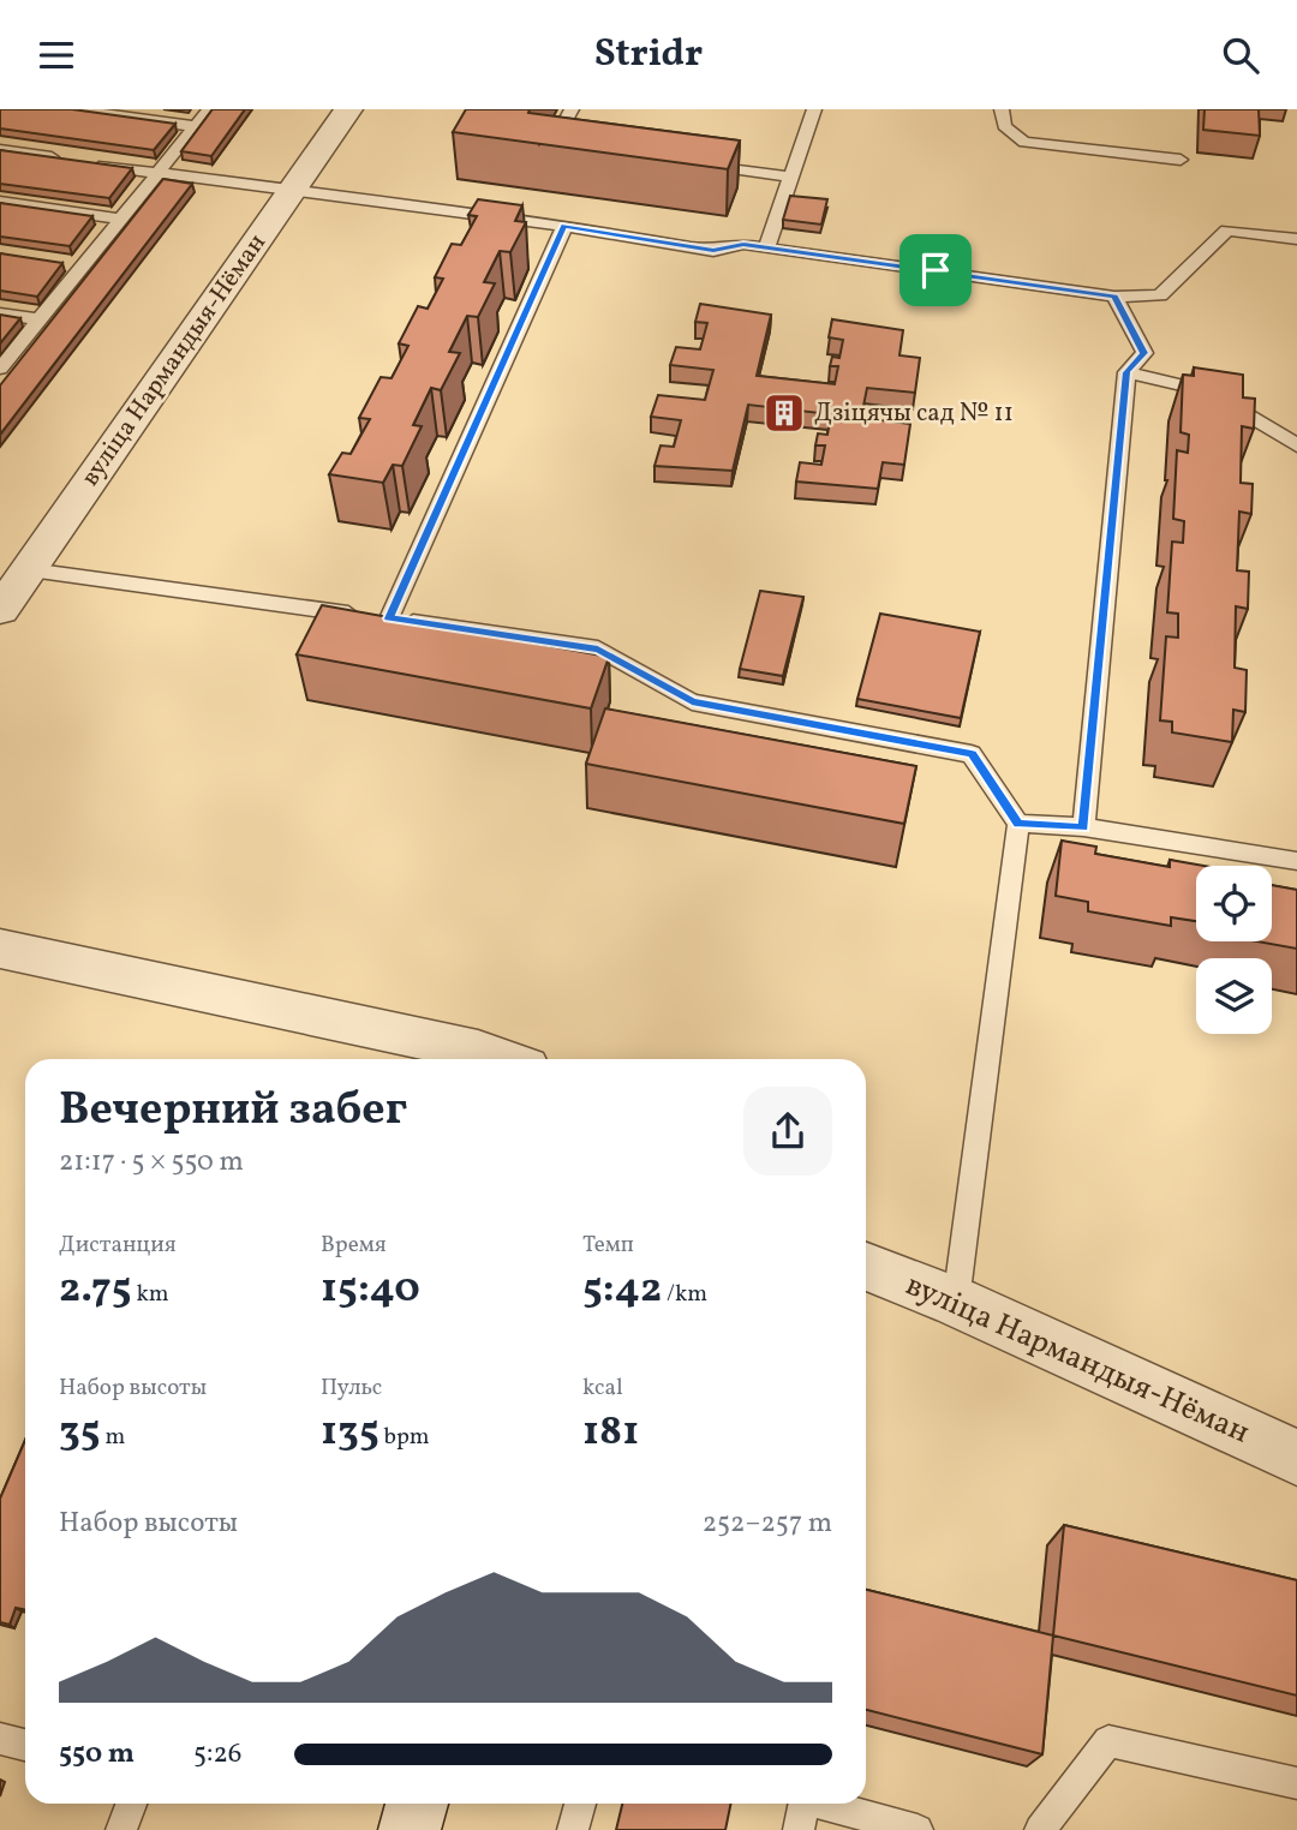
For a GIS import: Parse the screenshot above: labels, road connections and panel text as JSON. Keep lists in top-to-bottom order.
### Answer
{
  "streets": {
    "street": ["вуліца Нармандыя-Нёман"]
  },
  "places": {
    "building": ["Дзіцячы сад № 11"]
  },
  "page": {
    "header": "Stridr",
    "heading": ["Вечерний забег", "21:17 · 5 × 550 m"],
    "stats": [
      ["Дистанция", "2.75 km"],
      ["Время", "15:40"],
      ["Темп", "5:42 /km"],
      ["Набор высоты", "35 m"],
      ["Пульс", "135 bpm"],
      ["kcal", "181"]
    ],
    "chart": ["Набор высоты", "252–257 m"],
    "list": [
      {
        "name": "550 m",
        "note": "5:26"
      }
    ]
  }
}
